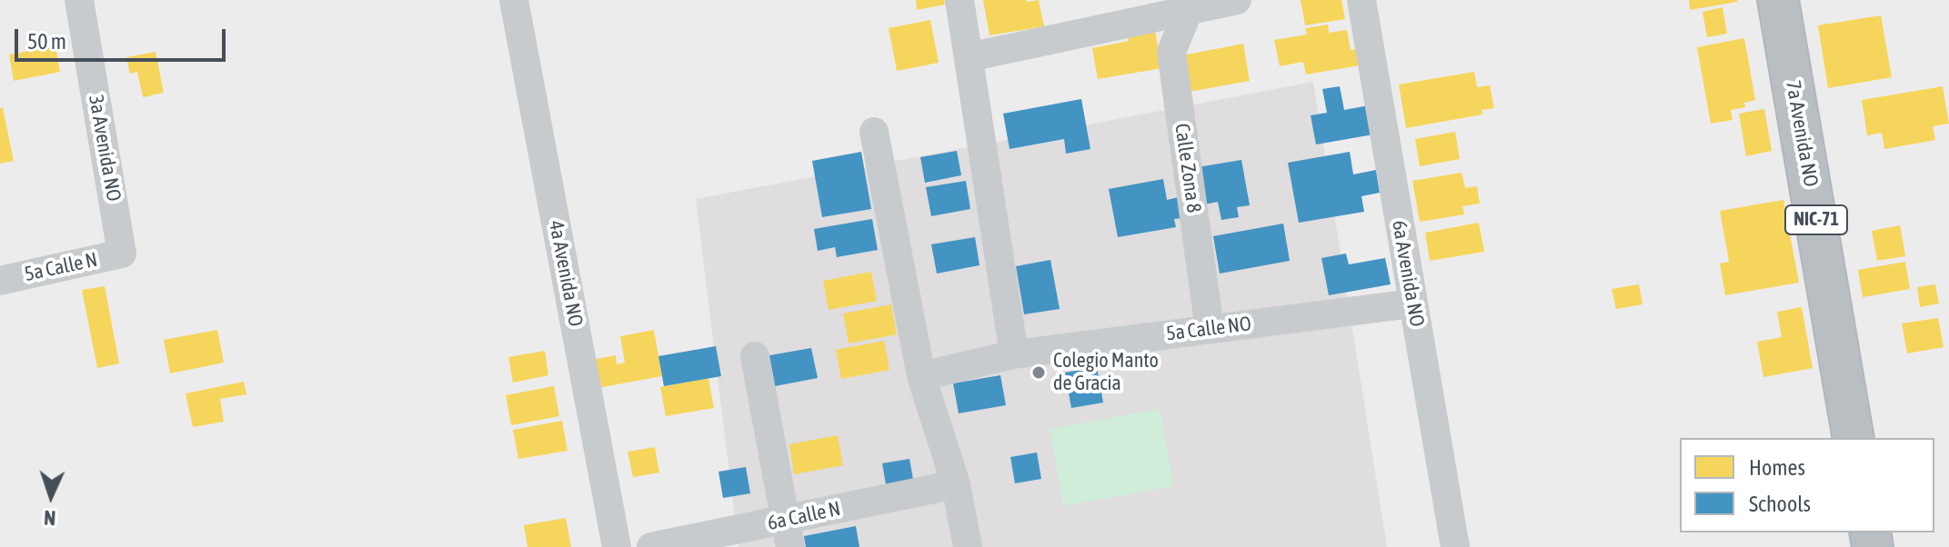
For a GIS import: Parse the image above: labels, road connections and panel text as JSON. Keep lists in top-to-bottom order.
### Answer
{
  "streets": {
    "highway": ["7a Avenida NO", "NIC-71"],
    "street": [
      "3a Avenida NO",
      "Calle Zona 8",
      "5a Calle N",
      "4a Avenida NO",
      "6a Avenida NO",
      "5a Calle NO",
      "6a Calle N"
    ]
  },
  "crossings": [
    ["3a Avenida NO", "5a Calle N"],
    ["Calle Zona 8", "5a Calle NO"],
    ["6a Avenida NO", "5a Calle NO"]
  ],
  "places": ["Colegio Manto de Gracia"],
  "legend": ["Homes", "Schools"],
  "scale_bar": "50 m",
  "north": "bottom"
}
